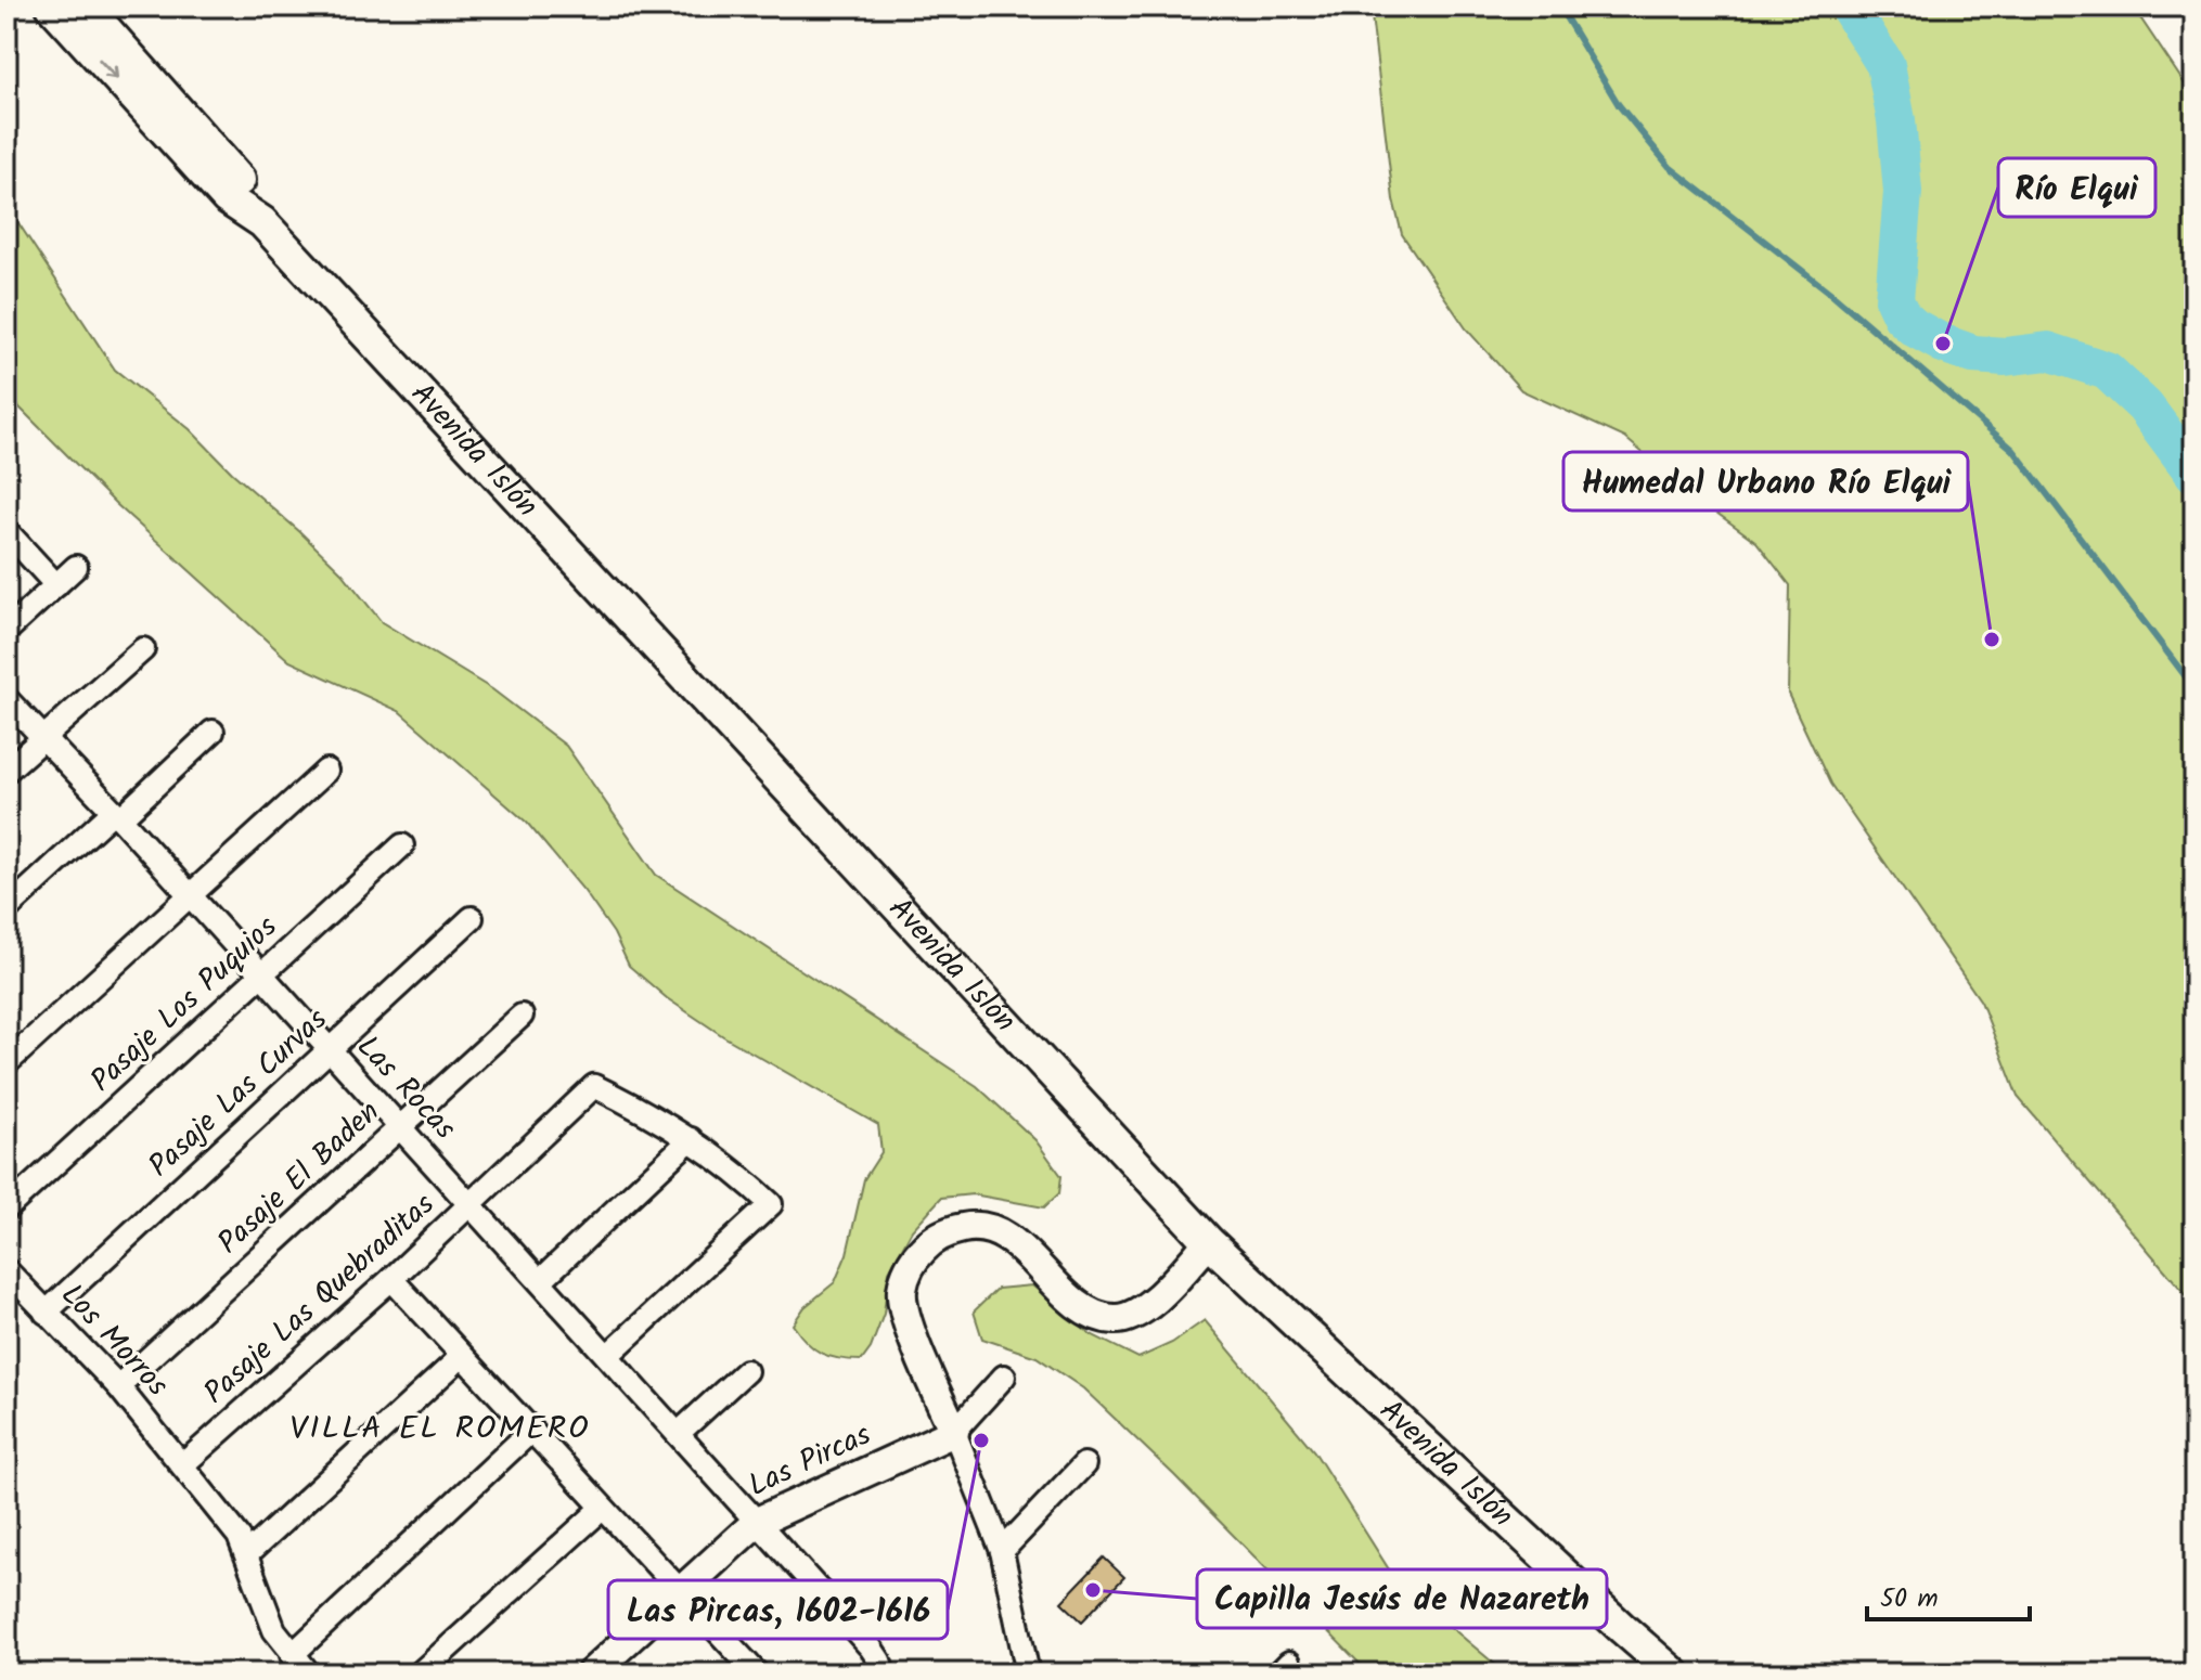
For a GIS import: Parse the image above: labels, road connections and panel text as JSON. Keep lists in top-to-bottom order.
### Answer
{
  "streets": {
    "main road": ["Avenida Islón"],
    "street": [
      "Pasaje Los Puquios",
      "Las Rocas",
      "Pasaje Las Curvas",
      "Pasaje El Baden",
      "Pasaje Las Quebraditas",
      "Los Morros",
      "Las Pircas"
    ]
  },
  "crossings": [
    ["Pasaje Los Puquios", "Las Rocas"],
    ["Las Rocas", "Pasaje Las Curvas"],
    ["Las Rocas", "Pasaje El Baden"],
    ["Las Rocas", "Pasaje Las Quebraditas"],
    ["Las Rocas", "Las Pircas"],
    ["Pasaje Las Curvas", "Los Morros"],
    ["Pasaje El Baden", "Los Morros"],
    ["Pasaje Las Quebraditas", "Los Morros"]
  ],
  "districts": ["VILLA EL ROMERO"],
  "places": [
    "Río Elqui",
    "Humedal Urbano Río Elqui",
    "Las Pircas, 1602-1616",
    "Capilla Jesús de Nazareth"
  ],
  "scale_bar": "50 m"
}
